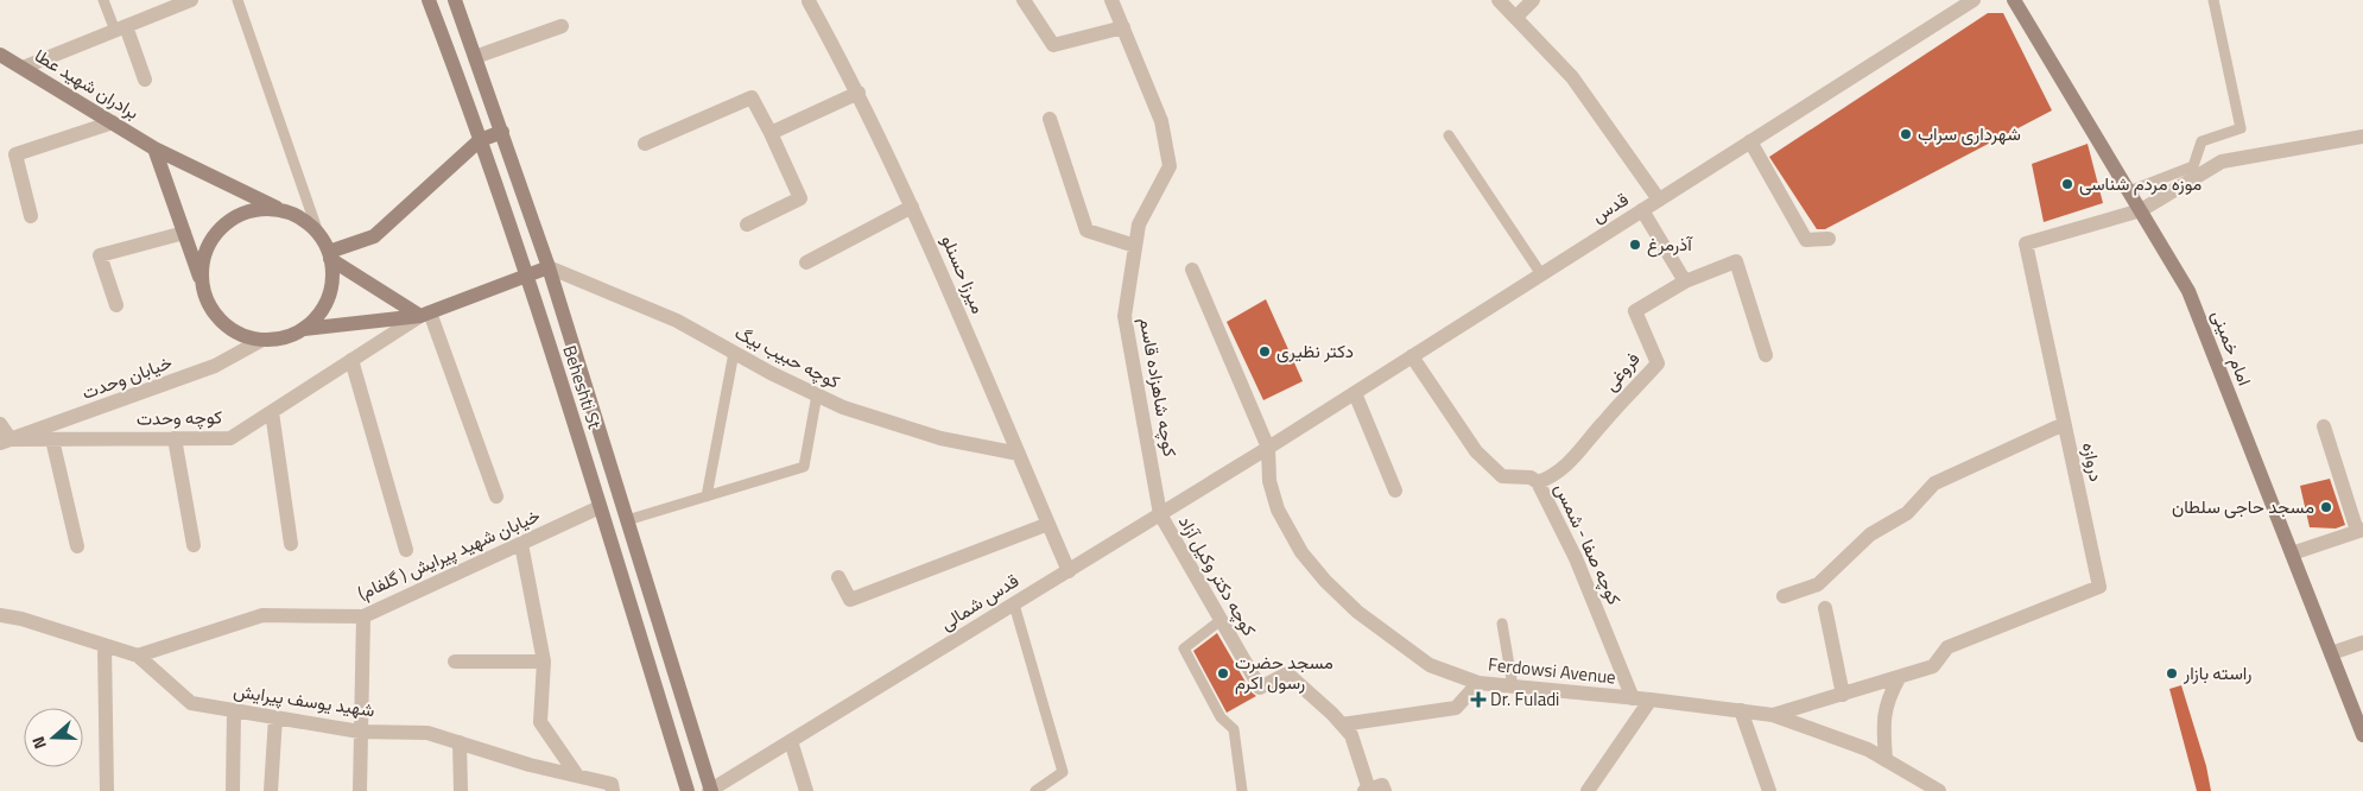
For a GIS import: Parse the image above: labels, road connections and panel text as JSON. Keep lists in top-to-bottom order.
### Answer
{
  "streets": {
    "main road": ["برادران شهید عطا", "امام خمینی", "Beheshti St"],
    "street": [
      "قدس",
      "میرزا حسنلو",
      "کوچه حبیب بیگ",
      "فروغی",
      "خیابان وحدت",
      "کوچه شاهزاده قاسم",
      "کوچه وحدت",
      "دروازه",
      "کوچه صفا - شمس",
      "خیابان شهید پیرایش ( گلفام)",
      "کوچه دکتر وکیل آزاد",
      "قدس شمالی",
      "Ferdowsi Avenue",
      "شهید یوسف پیرایش"
    ]
  },
  "crossings": [
    ["برادران شهید عطا", "خیابان وحدت"],
    ["قدس", "کوچه صفا - شمس"],
    ["قدس", "قدس شمالی"],
    ["قدس", "Ferdowsi Avenue"],
    ["میرزا حسنلو", "کوچه حبیب بیگ"],
    ["میرزا حسنلو", "قدس شمالی"],
    ["امام خمینی", "دروازه"],
    ["کوچه حبیب بیگ", "Beheshti St"],
    ["فروغی", "کوچه صفا - شمس"],
    ["خیابان وحدت", "کوچه وحدت"],
    ["Beheshti St", "خیابان شهید پیرایش ( گلفام)"],
    ["Beheshti St", "قدس شمالی"],
    ["کوچه شاهزاده قاسم", "کوچه دکتر وکیل آزاد"],
    ["کوچه شاهزاده قاسم", "قدس شمالی"],
    ["دروازه", "Ferdowsi Avenue"],
    ["کوچه صفا - شمس", "Ferdowsi Avenue"],
    ["خیابان شهید پیرایش ( گلفام)", "شهید یوسف پیرایش"],
    ["کوچه دکتر وکیل آزاد", "قدس شمالی"],
    ["قدس شمالی", "Ferdowsi Avenue"]
  ],
  "places": {
    "other": [
      "شهرداری سراب",
      "موزه مردم شناسی",
      "آذرمرغ",
      "دکتر نظیری",
      "مسجد حاجی سلطان",
      "مسجد حضرت رسول اکرم",
      "راسته بازار"
    ],
    "health": ["Dr. Fuladi"]
  },
  "north": "left"
}
